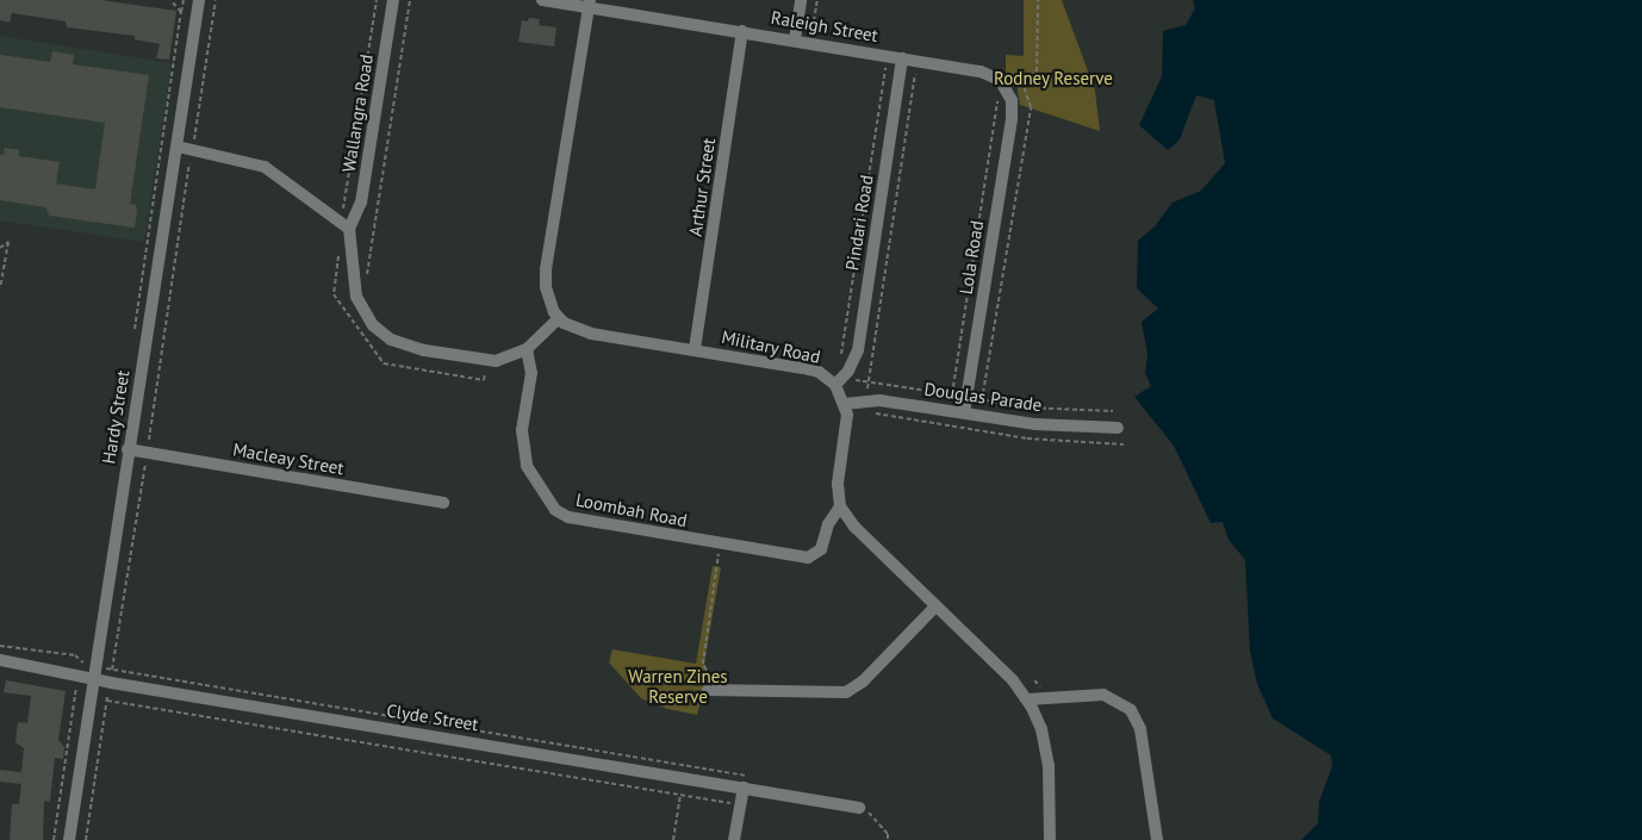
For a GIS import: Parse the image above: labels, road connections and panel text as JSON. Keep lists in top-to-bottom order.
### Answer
{
  "streets": {
    "street": [
      "Raleigh Street",
      "Wallangra Road",
      "Arthur Street",
      "Pindari Road",
      "Lola Road",
      "Military Road",
      "Douglas Parade",
      "Hardy Street",
      "Macleay Street",
      "Loombah Road",
      "Clyde Street"
    ]
  },
  "crossings": [
    ["Raleigh Street", "Arthur Street"],
    ["Raleigh Street", "Pindari Road"],
    ["Raleigh Street", "Lola Road"],
    ["Arthur Street", "Military Road"],
    ["Pindari Road", "Military Road"],
    ["Lola Road", "Douglas Parade"],
    ["Military Road", "Douglas Parade"],
    ["Hardy Street", "Macleay Street"],
    ["Hardy Street", "Clyde Street"]
  ],
  "parks": ["Rodney Reserve", "Warren Zines Reserve"]
}
